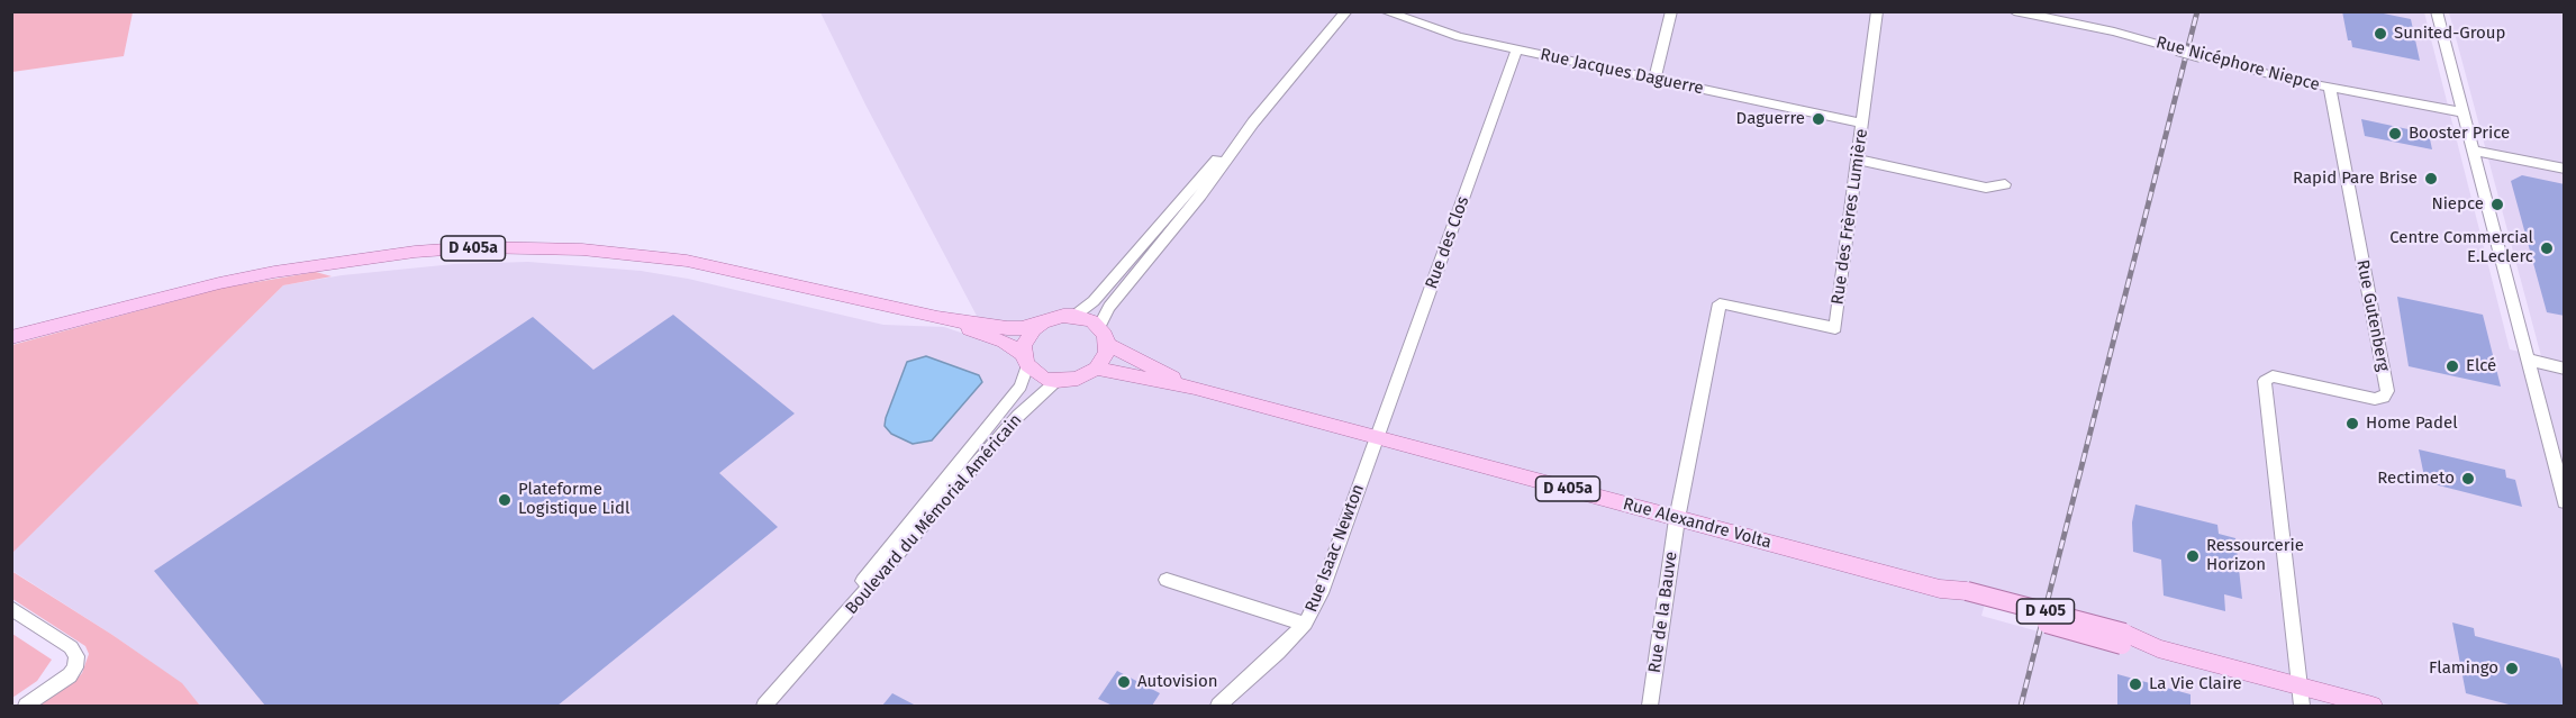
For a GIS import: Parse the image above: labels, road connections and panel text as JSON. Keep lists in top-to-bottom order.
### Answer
{
  "streets": {
    "main road": ["D 405a", "Rue Alexandre Volta"],
    "street": [
      "Rue Nicéphore Niepce",
      "Rue Jacques Daguerre",
      "Rue des Frères Lumière",
      "Rue des Clos",
      "Rue Gutenberg",
      "Boulevard du Mémorial Américain",
      "Rue Isaac Newton",
      "Rue de la Bauve"
    ]
  },
  "crossings": [
    ["Rue Nicéphore Niepce", "Rue Gutenberg"],
    ["Rue Jacques Daguerre", "Rue des Frères Lumière"],
    ["Rue Jacques Daguerre", "Rue des Clos"],
    ["Rue des Frères Lumière", "Rue Alexandre Volta"],
    ["Rue des Frères Lumière", "Rue de la Bauve"],
    ["Rue des Clos", "Rue Alexandre Volta"],
    ["Rue des Clos", "Rue Isaac Newton"],
    ["D 405a", "Boulevard du Mémorial Américain"],
    ["D 405a", "Rue Alexandre Volta"],
    ["Rue Gutenberg", "Rue Alexandre Volta"],
    ["Boulevard du Mémorial Américain", "Rue Alexandre Volta"],
    ["Rue Alexandre Volta", "Rue Isaac Newton"],
    ["Rue Alexandre Volta", "Rue de la Bauve"]
  ],
  "places": [
    "Sunited-Group",
    "Daguerre",
    "Booster Price",
    "Rapid Pare Brise",
    "Niepce",
    "Centre Commercial E.Leclerc",
    "Elcé",
    "Home Padel",
    "Rectimeto",
    "Plateforme Logistique Lidl",
    "Ressourcerie Horizon",
    "Flamingo",
    "Autovision",
    "La Vie Claire"
  ]
}
